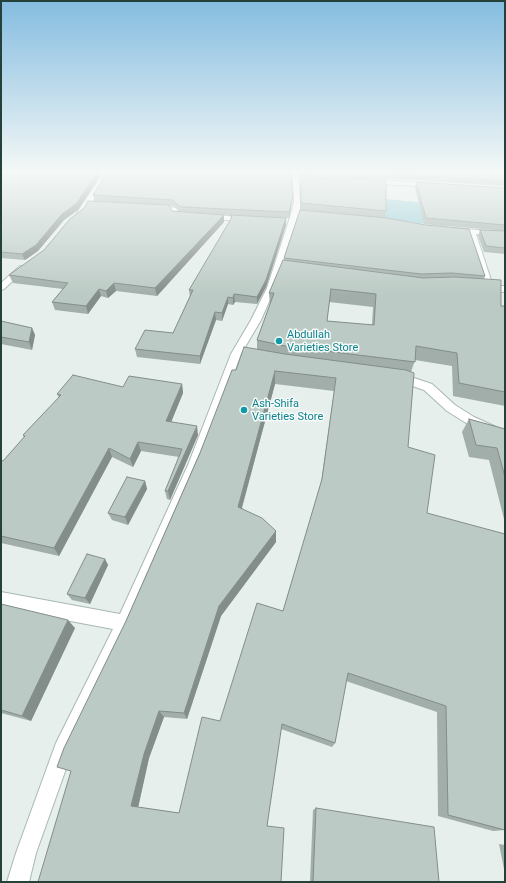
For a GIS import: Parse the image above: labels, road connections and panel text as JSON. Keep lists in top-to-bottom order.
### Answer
{
  "places": ["Abdullah Varieties Store", "Ash-Shifa Varieties Store"]
}
